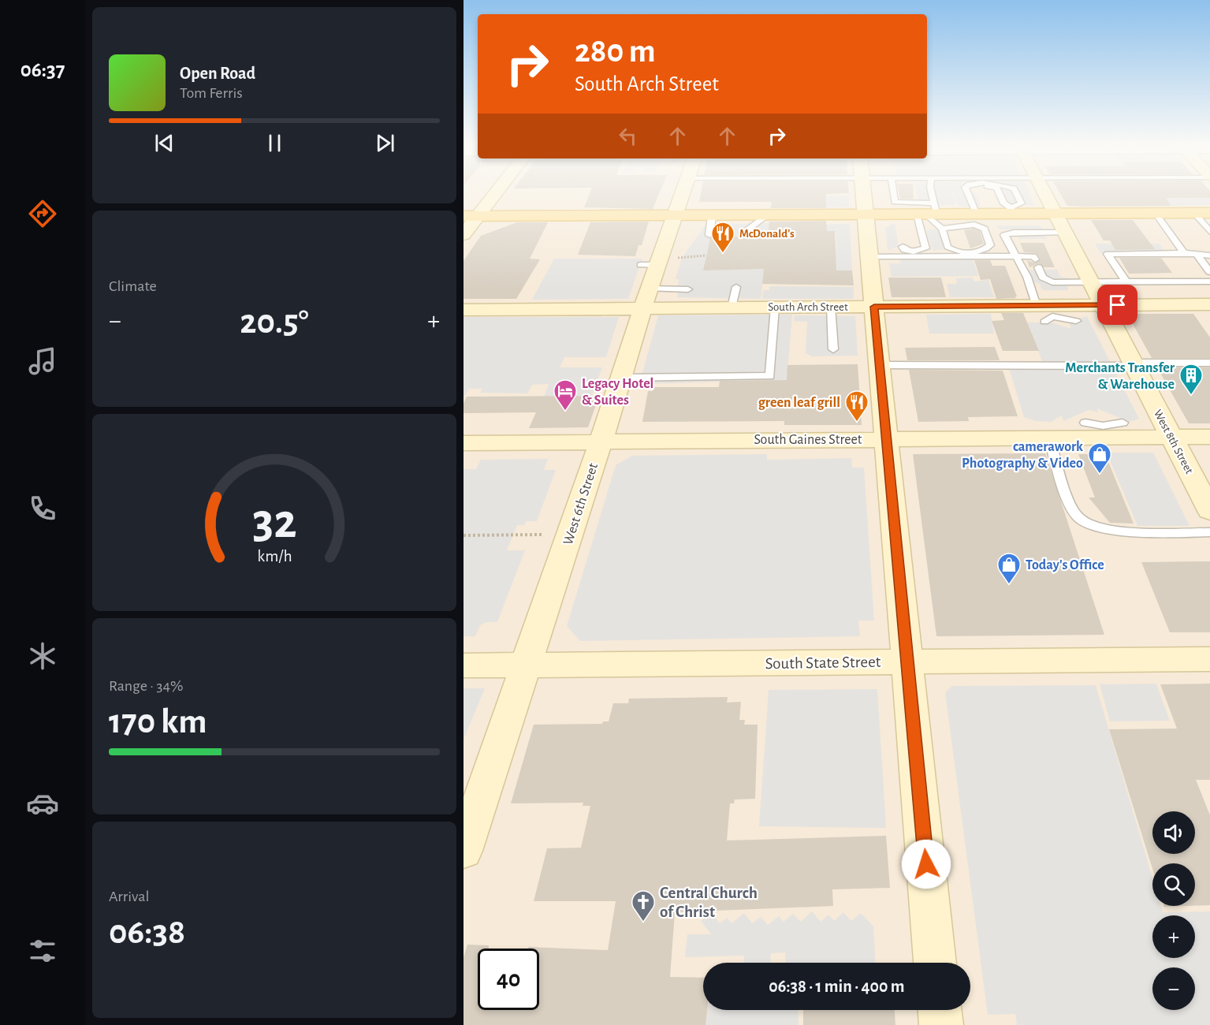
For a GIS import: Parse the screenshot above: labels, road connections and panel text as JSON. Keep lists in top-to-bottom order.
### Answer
{
  "streets": {
    "street": [
      "South Arch Street",
      "South Gaines Street",
      "West 8th Street",
      "West 6th Street",
      "South State Street"
    ]
  },
  "crossings": [
    ["South Arch Street", "West 8th Street"],
    ["South Arch Street", "West 6th Street"],
    ["South Gaines Street", "West 8th Street"],
    ["South Gaines Street", "West 6th Street"],
    ["West 6th Street", "South State Street"]
  ],
  "places": {
    "restaurant": ["McDonald's", "green leaf grill"],
    "building": ["Merchants Transfer & Warehouse"],
    "hotel": ["Legacy Hotel & Suites"],
    "shop": ["camerawork Photography & Video", "Today's Office"],
    "church": ["Central Church of Christ"]
  },
  "page": {
    "tabs": "06:37",
    "turn": ["280 m", "South Arch Street"],
    "song": ["Open Road", "Tom Ferris"],
    "tile": [
      "Climate",
      ["Range · 34%", "170 km"],
      ["Arrival", "06:38"]
    ],
    "heat": ["−", "20.5°", "+"],
    "map_buttons": ["+", "−"],
    "limit": "40",
    "trip": "06:38 · 1 min · 400 m",
    "gauge": ["32", "km/h"]
  }
}
